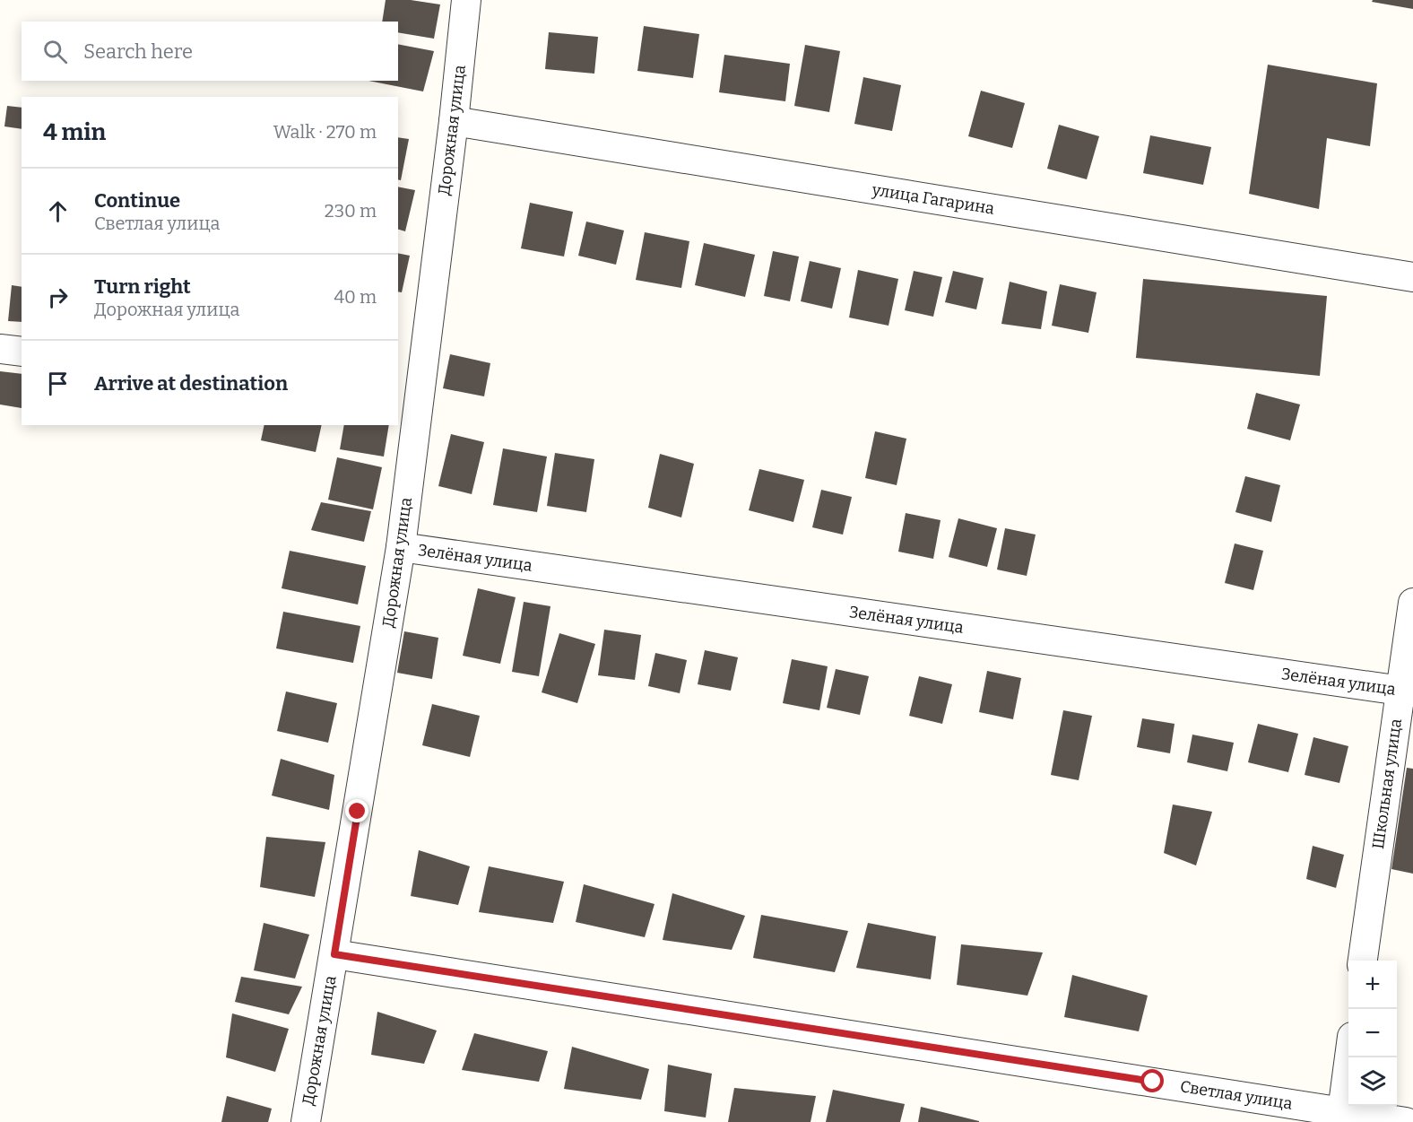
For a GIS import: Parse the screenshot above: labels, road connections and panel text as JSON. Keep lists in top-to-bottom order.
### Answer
{
  "streets": {
    "street": [
      "Дорожная улица",
      "улица Гагарина",
      "Зелёная улица",
      "Школьная улица",
      "Светлая улица"
    ]
  },
  "crossings": [
    ["Дорожная улица", "улица Гагарина"],
    ["Дорожная улица", "Зелёная улица"],
    ["Дорожная улица", "Светлая улица"],
    ["Зелёная улица", "Школьная улица"]
  ],
  "page": {
    "search": "Search here",
    "heading": ["4 min", "Walk · 270 m"],
    "list": [
      ["Continue", "Светлая улица", "230 m"],
      ["Turn right", "Дорожная улица", "40 m"],
      "Arrive at destination"
    ],
    "map_buttons": ["+", "−"]
  }
}
